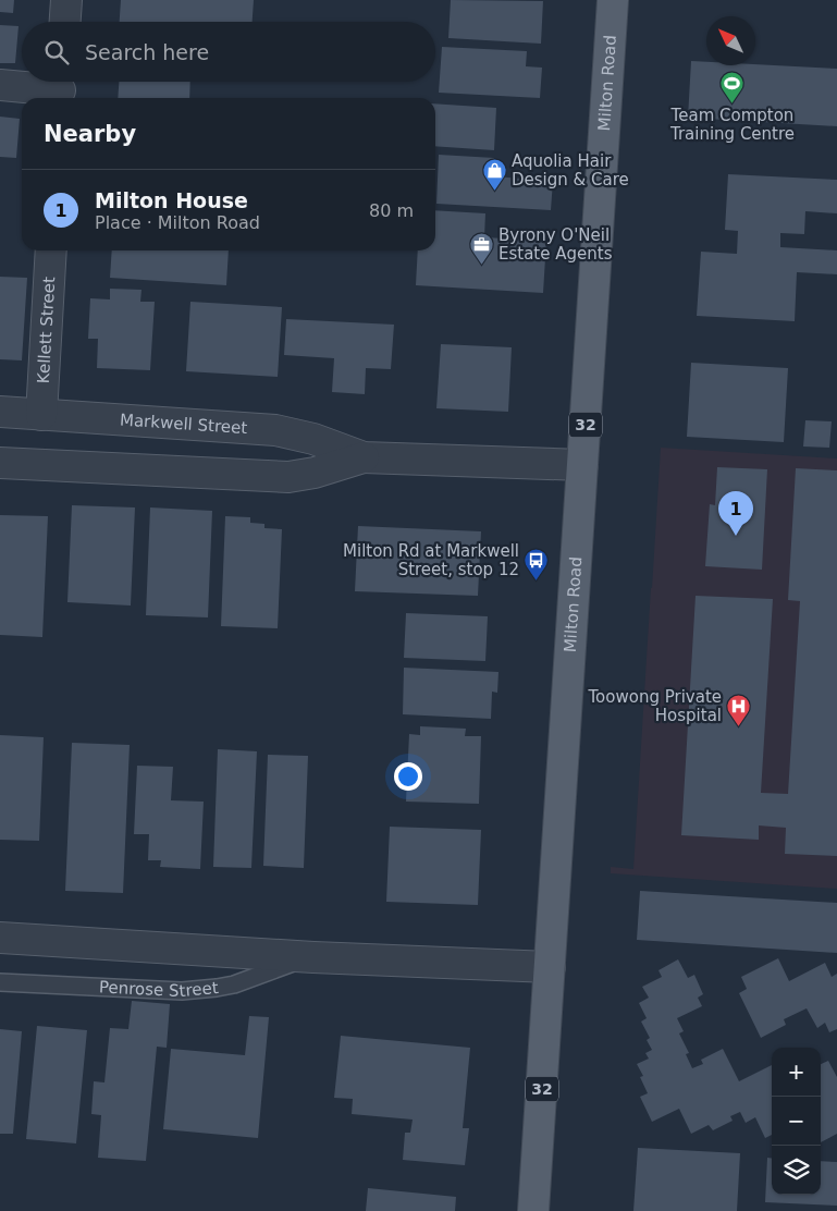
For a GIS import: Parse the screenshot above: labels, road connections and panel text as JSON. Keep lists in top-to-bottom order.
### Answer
{
  "streets": {
    "main road": ["Milton Road", "32"],
    "street": ["Kellett Street", "Markwell Street", "Penrose Street"]
  },
  "crossings": [
    ["Milton Road", "Markwell Street"],
    ["Milton Road", "Penrose Street"],
    ["Kellett Street", "Markwell Street"]
  ],
  "places": {
    "sports": ["Team Compton Training Centre"],
    "shop": ["Aquolia Hair Design & Care"],
    "office": ["Byrony O'Neil Estate Agents"],
    "bus stop": ["Milton Rd at Markwell Street, stop 12"],
    "hospital": ["Toowong Private Hospital"]
  },
  "north": "top left",
  "page": {
    "search": "Search here",
    "heading": "Nearby",
    "list": [
      {
        "mark": "1",
        "name": "Milton House",
        "note": "Place · Milton Road",
        "value": "80 m"
      }
    ],
    "pins": "1",
    "map_buttons": ["+", "−"]
  }
}
